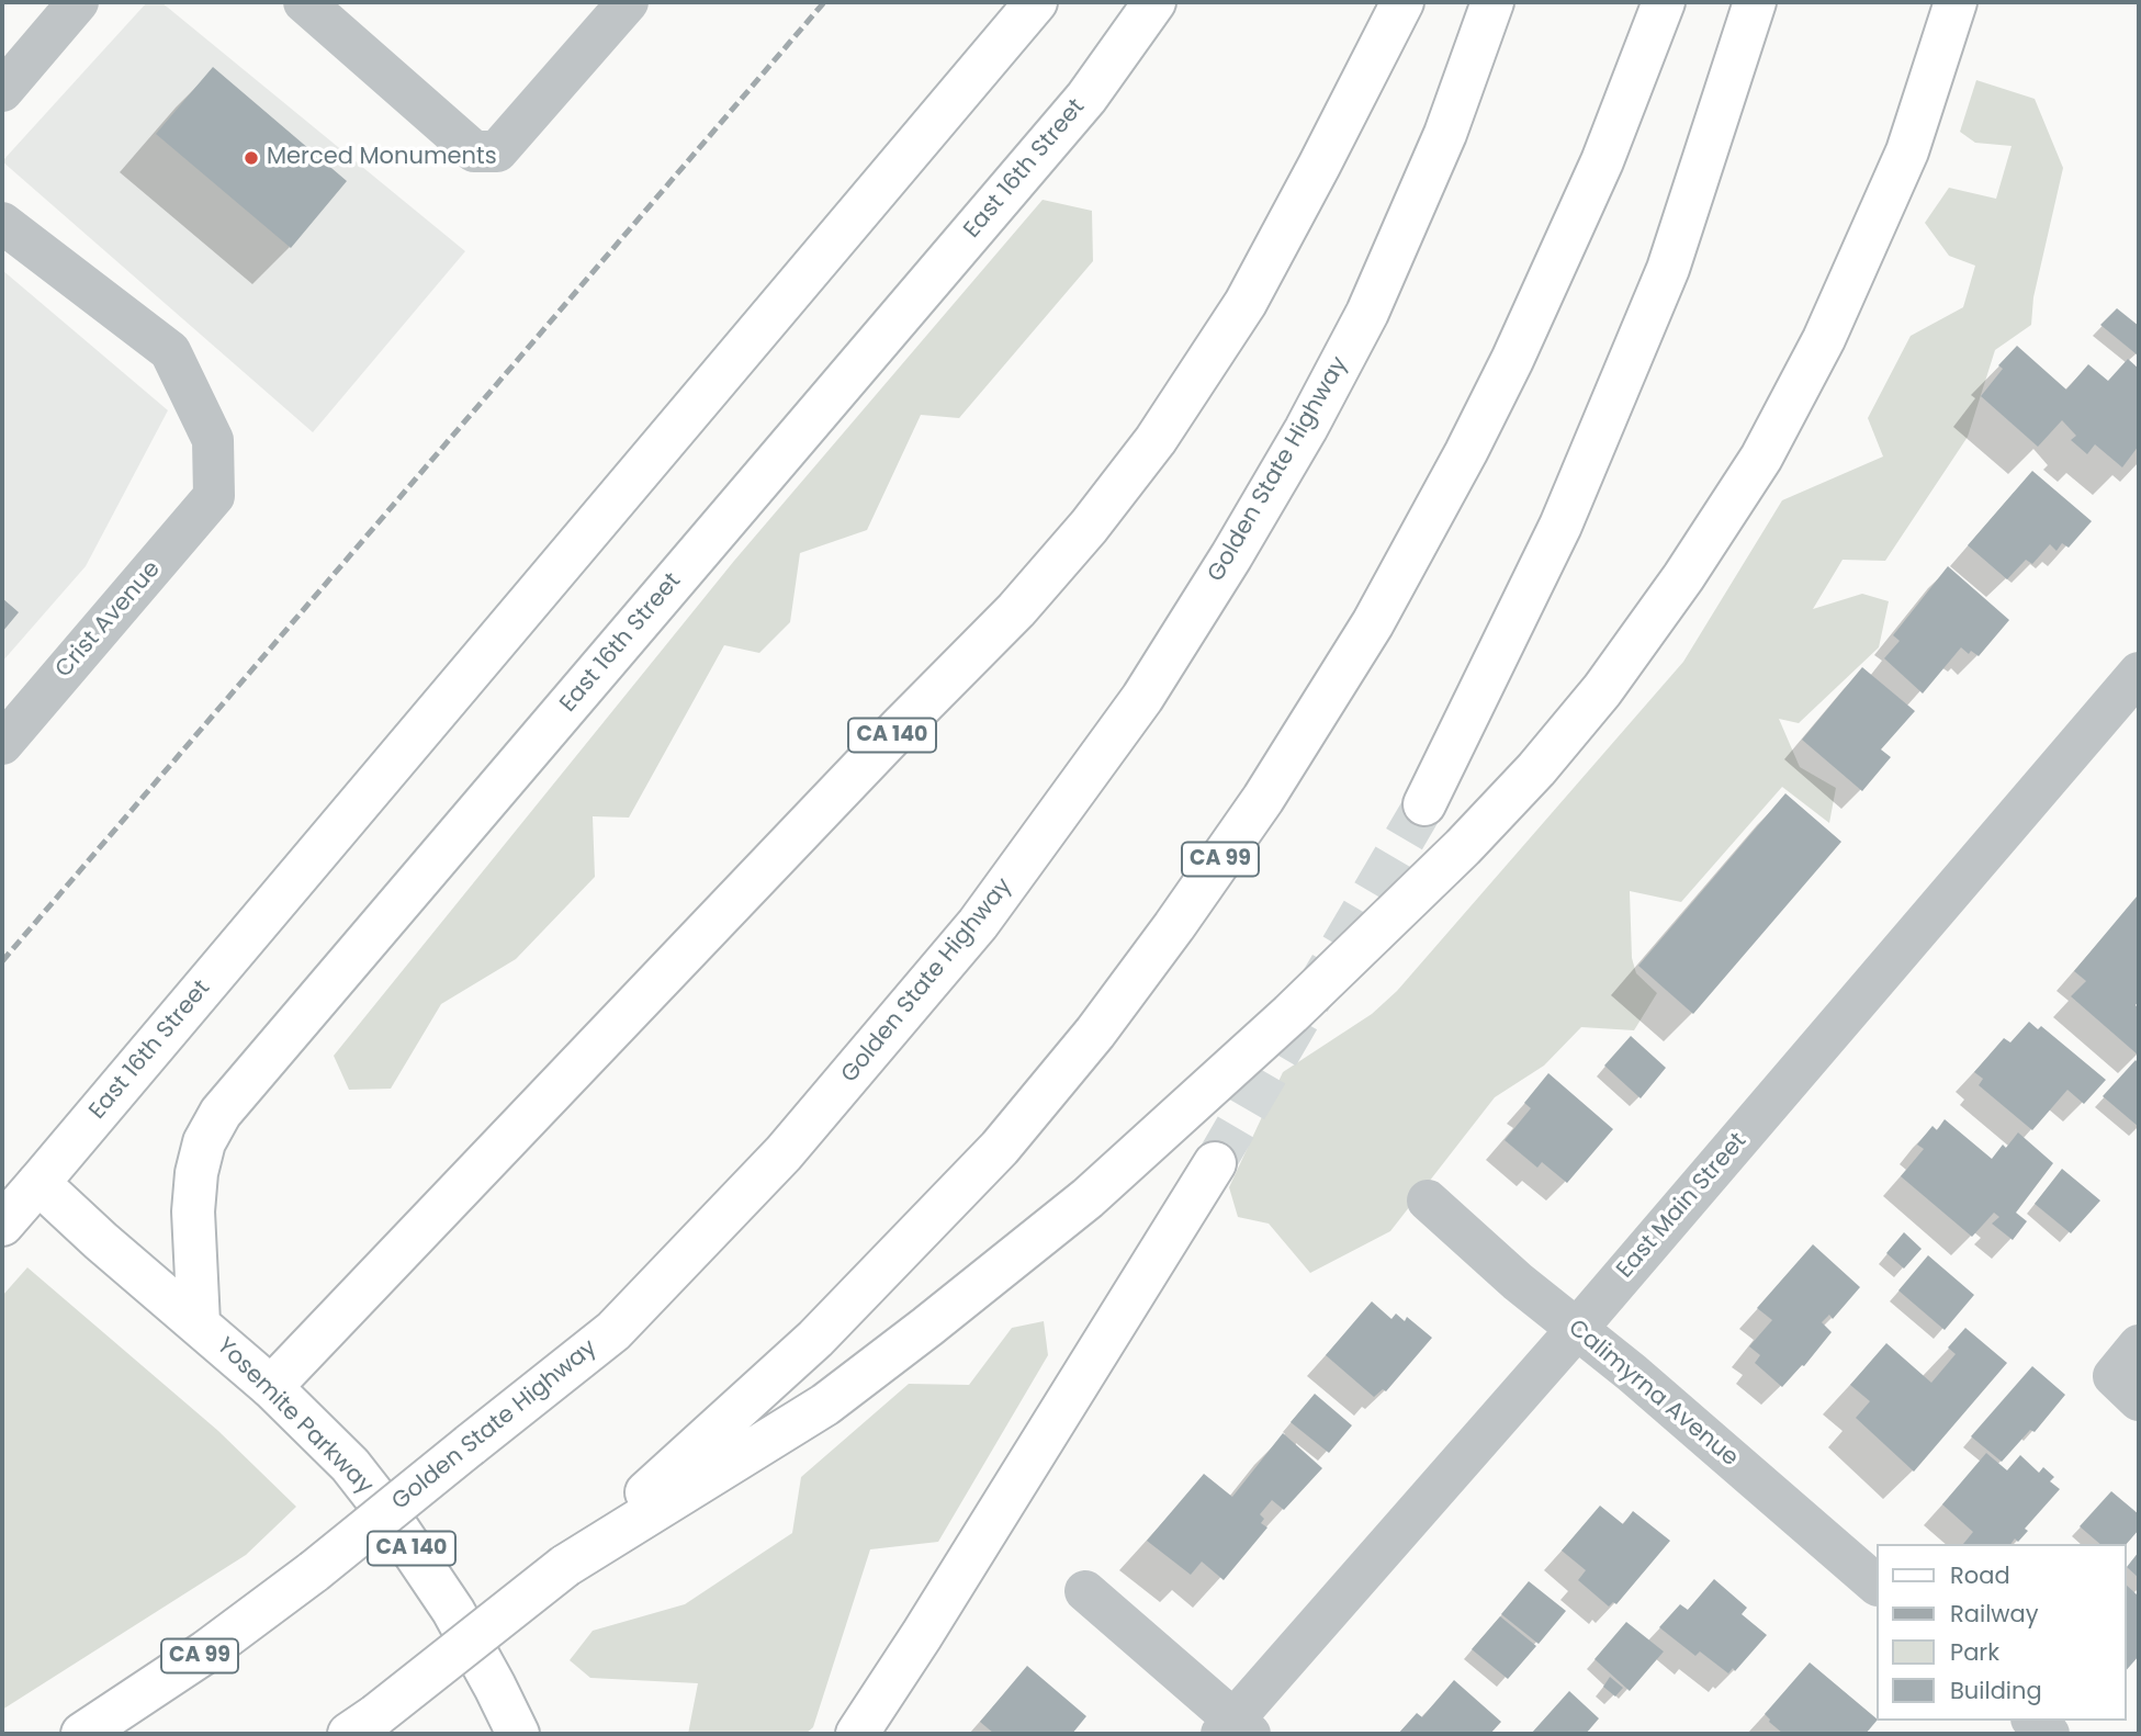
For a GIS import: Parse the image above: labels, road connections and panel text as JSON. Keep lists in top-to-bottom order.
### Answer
{
  "streets": {
    "main road": [
      "East 16th Street",
      "Golden State Highway",
      "CA 140",
      "CA 99",
      "Yosemite Parkway"
    ],
    "street": ["Crist Avenue", "East Main Street", "Calimyrna Avenue"]
  },
  "crossings": [
    ["East 16th Street", "Yosemite Parkway"],
    ["CA 140", "Yosemite Parkway"],
    ["East Main Street", "Calimyrna Avenue"]
  ],
  "places": ["Merced Monuments"],
  "legend": [
    "Road",
    "Railway",
    "Park",
    "Building"
  ]
}
